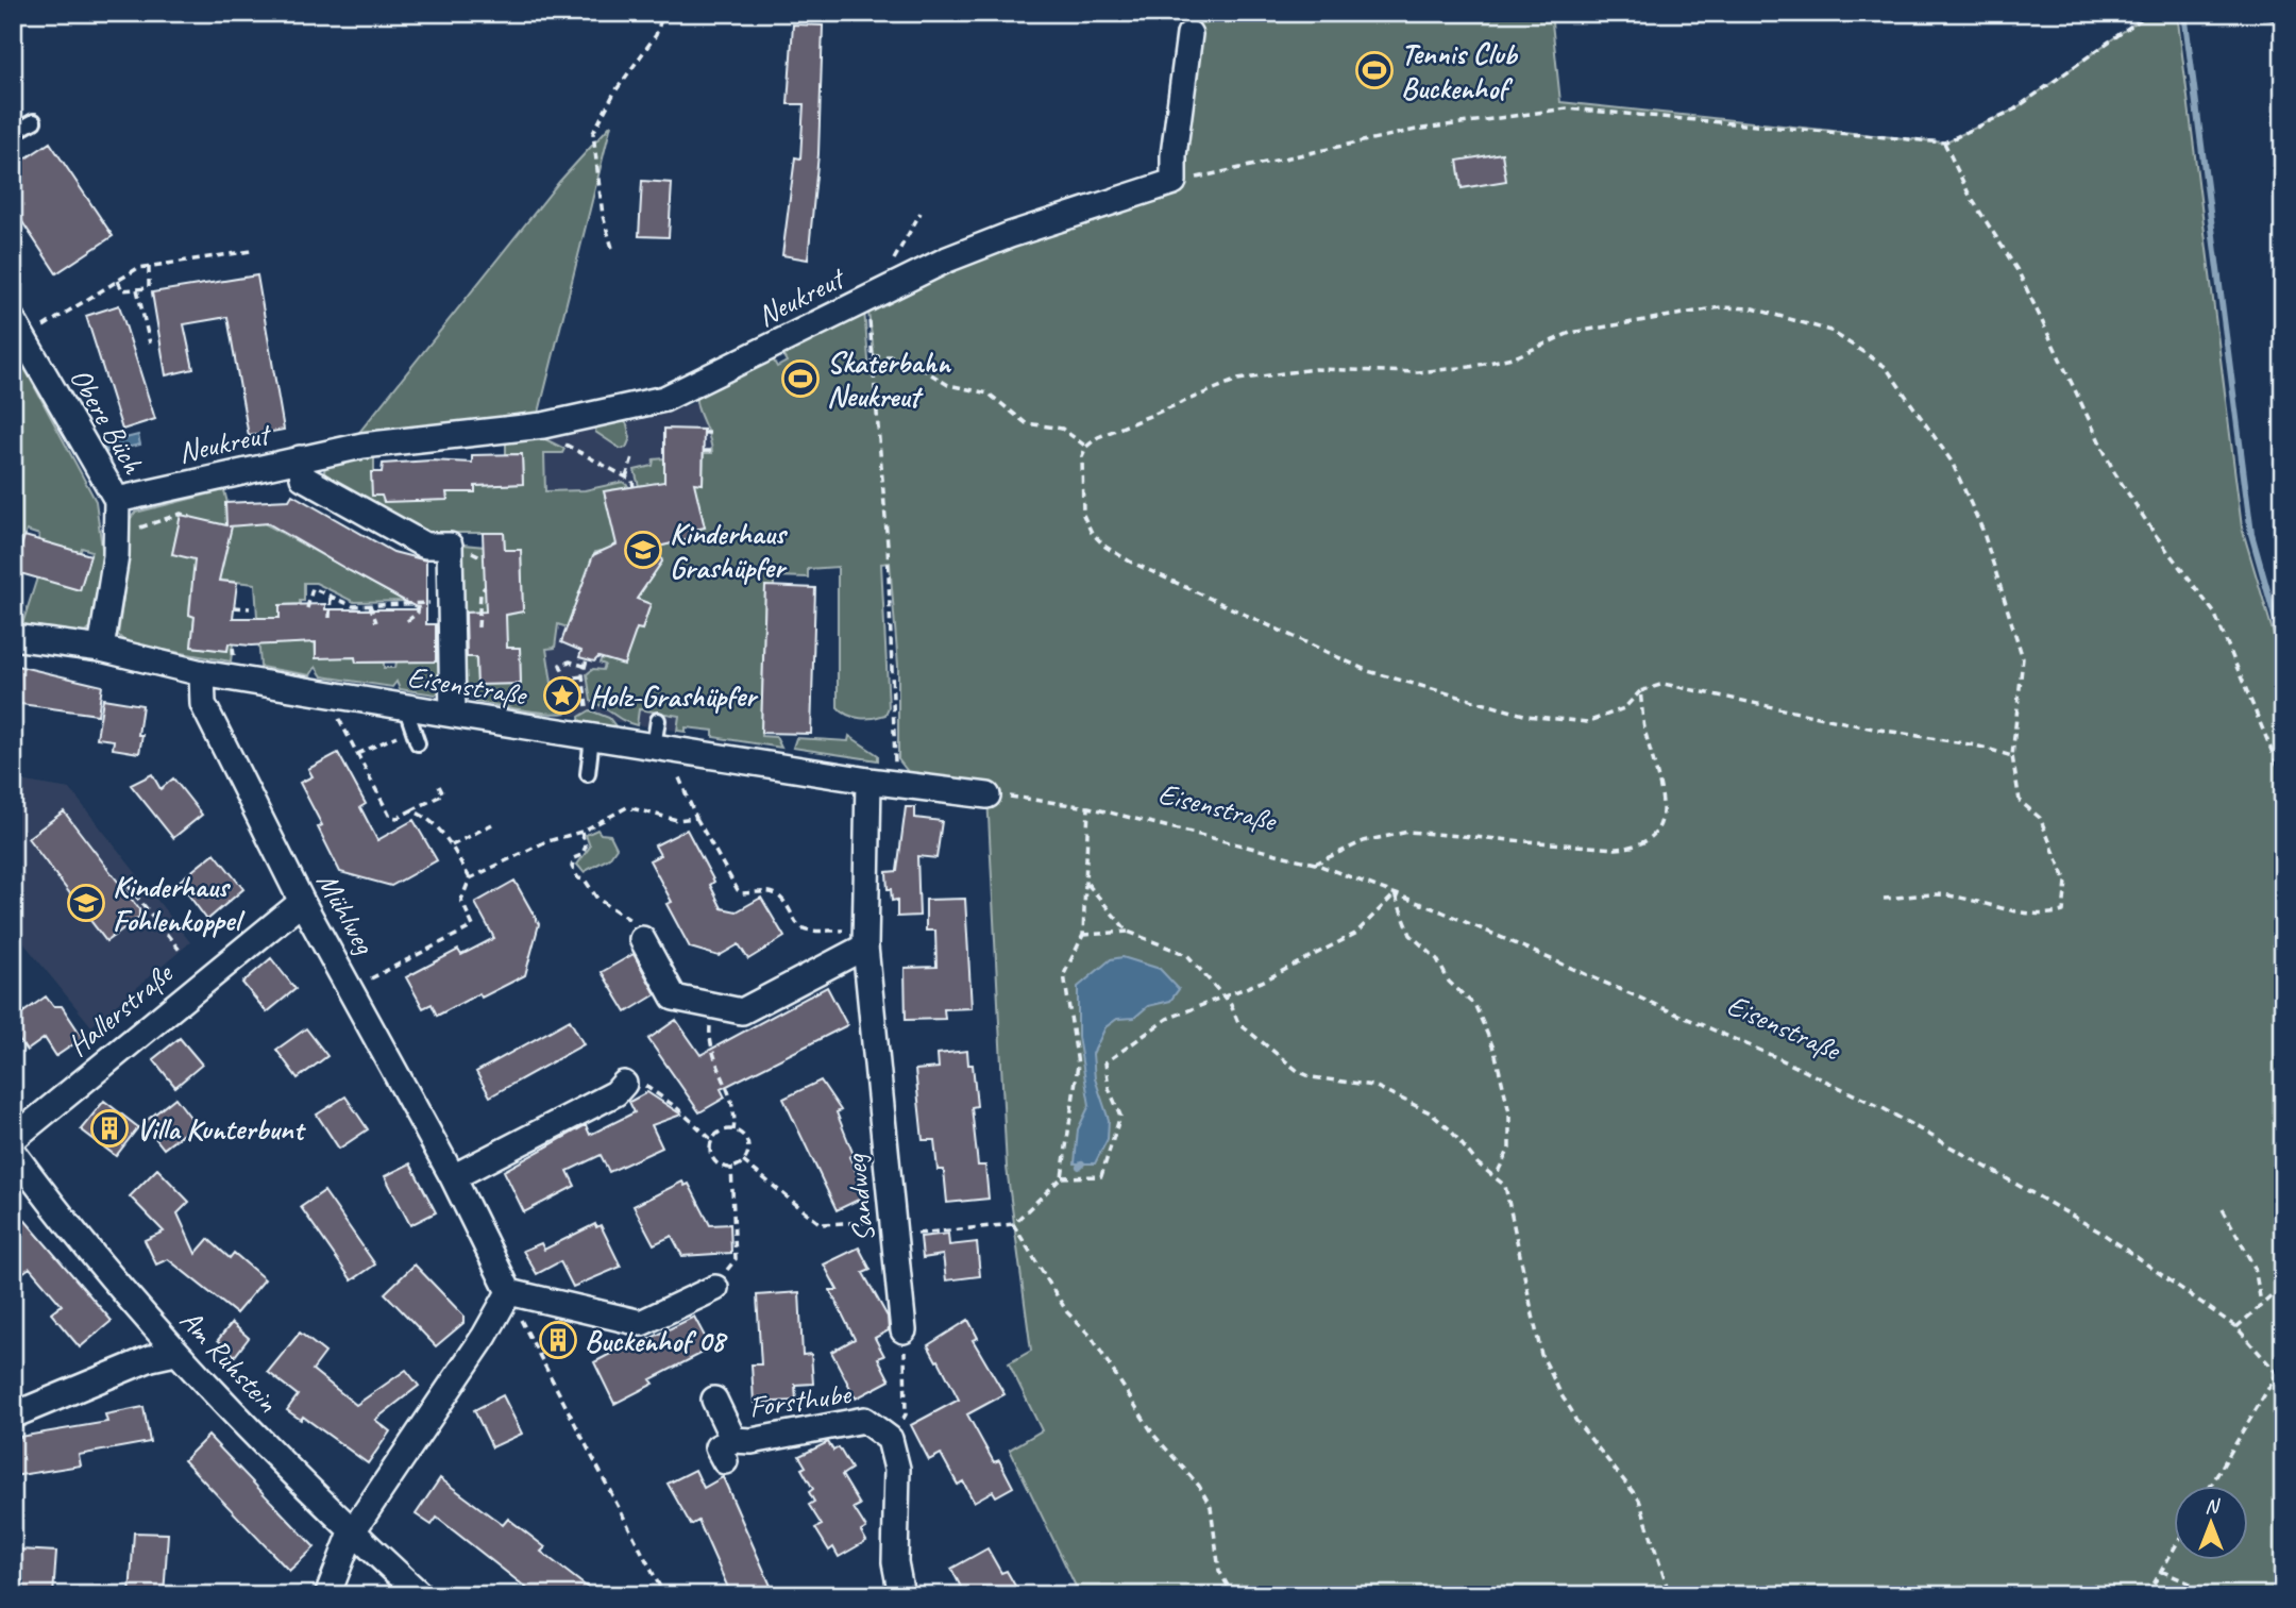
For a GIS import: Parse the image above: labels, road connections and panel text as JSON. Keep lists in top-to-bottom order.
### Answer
{
  "streets": {
    "street": [
      "Neukreut",
      "Obere Büch",
      "Eisenstraße",
      "Mühlweg",
      "Hallerstraße",
      "Sandweg",
      "Am Ruhstein",
      "Forsthube"
    ]
  },
  "crossings": [
    ["Neukreut", "Obere Büch"],
    ["Neukreut", "Eisenstraße"],
    ["Obere Büch", "Eisenstraße"],
    ["Eisenstraße", "Mühlweg"],
    ["Eisenstraße", "Sandweg"],
    ["Mühlweg", "Hallerstraße"]
  ],
  "places": {
    "sports": ["Tennis Club Buckenhof", "Skaterbahn Neukreut"],
    "school or university": ["Kinderhaus Grashüpfer", "Kinderhaus Fohlenkoppel"],
    "place": ["Holz-Grashüpfer"],
    "building": ["Villa Kunterbunt", "Buckenhof 08"]
  },
  "north": "top"
}
